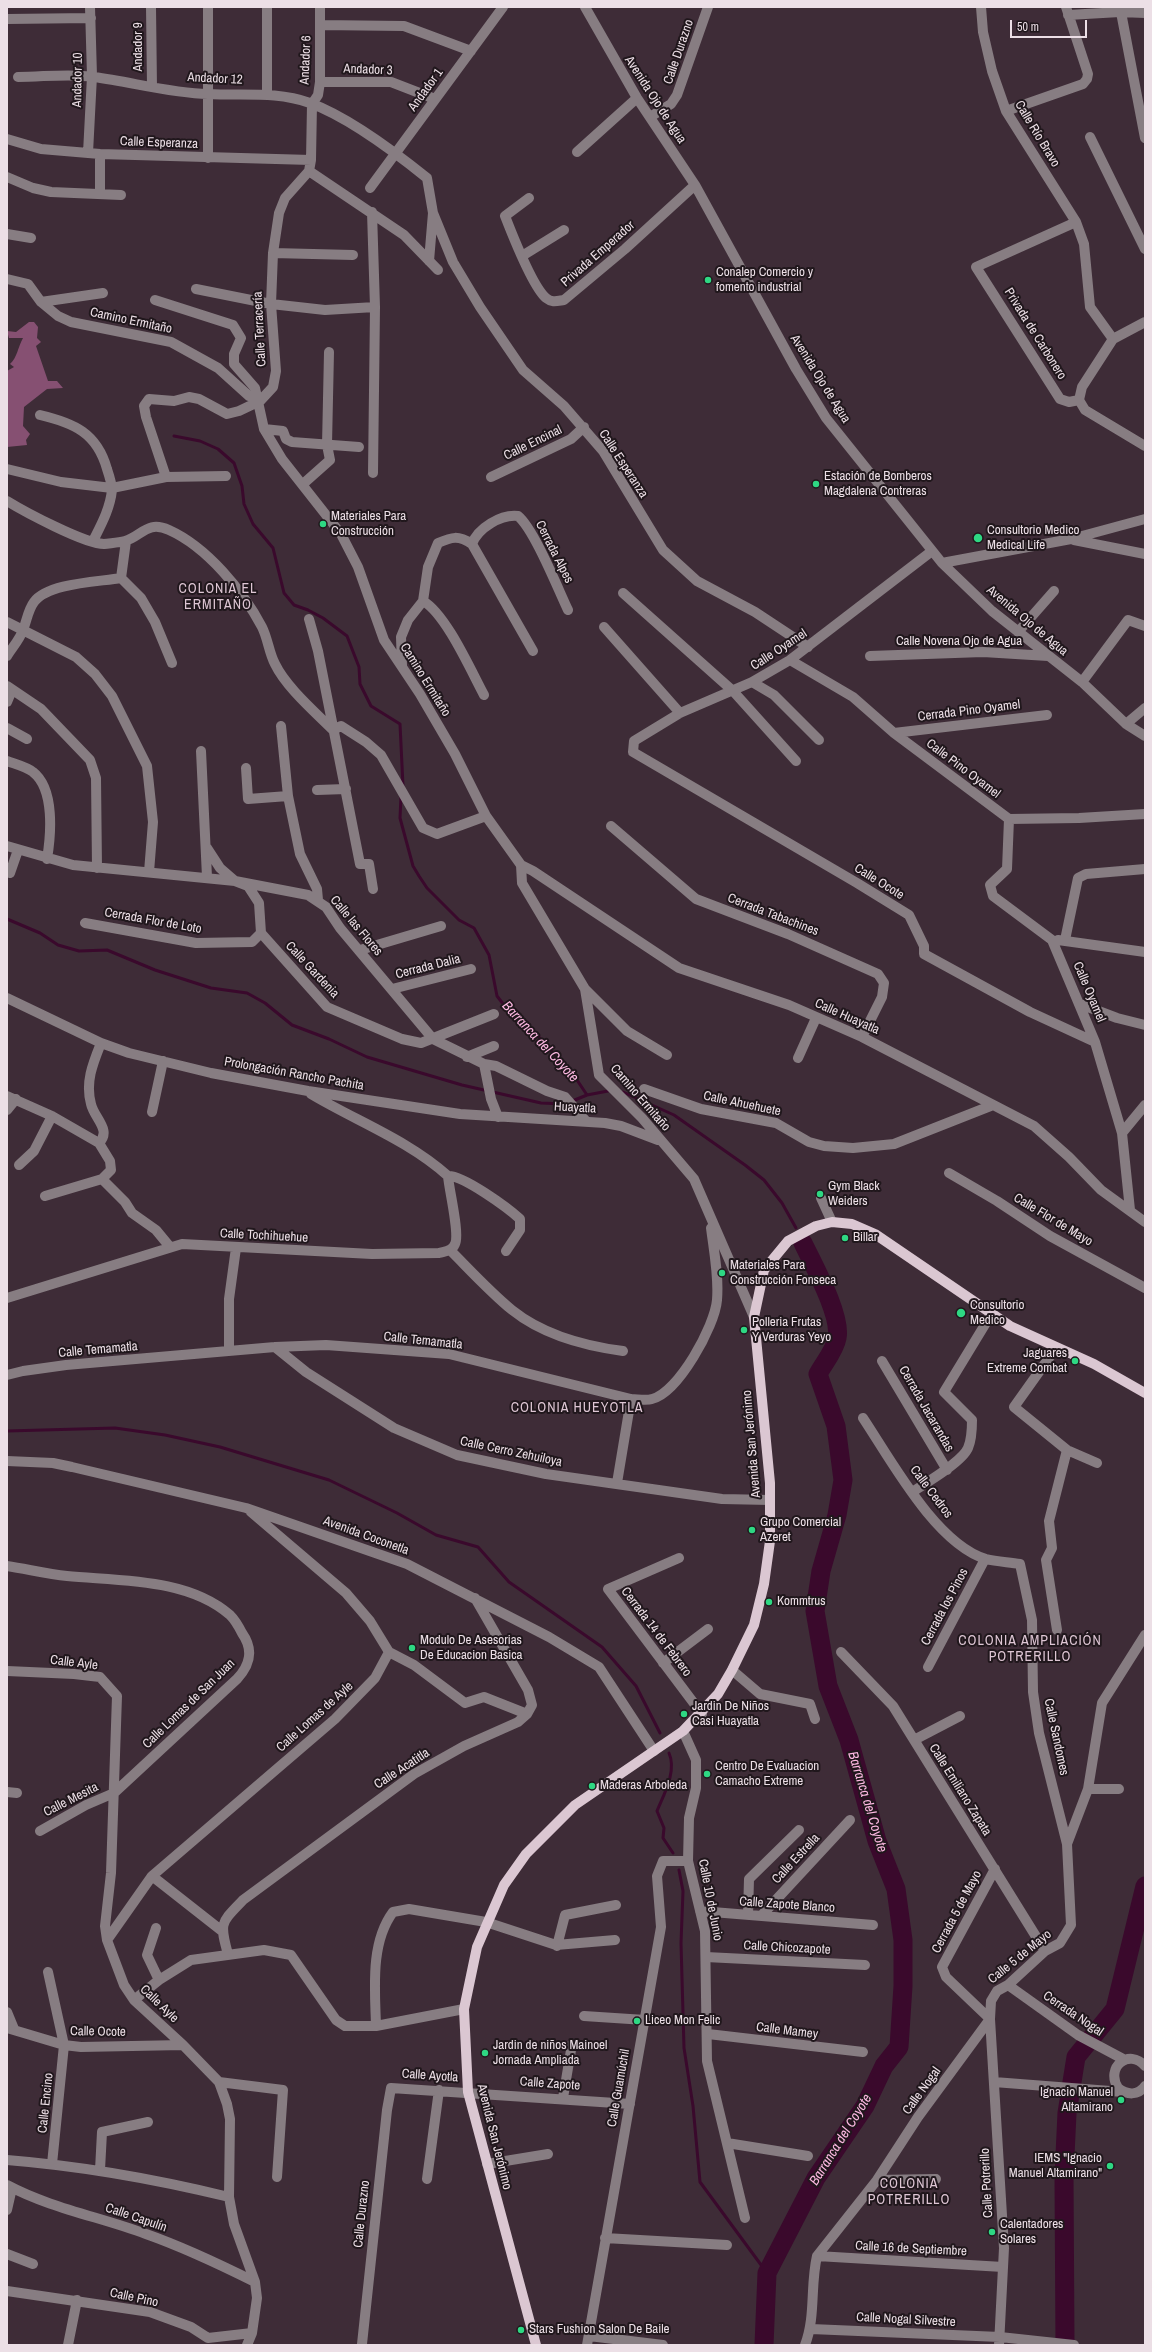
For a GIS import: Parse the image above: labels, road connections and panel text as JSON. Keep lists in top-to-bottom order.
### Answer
{
  "streets": {
    "main road": ["Avenida San Jerónimo"],
    "street": [
      "Andador 9",
      "Calle Durazno",
      "Andador 6",
      "Andador 3",
      "Andador 12",
      "Andador 10",
      "Andador 1",
      "Avenida Ojo de Agua",
      "Calle Río Bravo",
      "Calle Esperanza",
      "Privada Emperador",
      "Camino Ermitaño",
      "Calle Terracería",
      "Privada de Carbonero",
      "Calle Encinal",
      "Cerrada Alpes",
      "Calle Novena Ojo de Agua",
      "Calle Oyamel",
      "Cerrada Pino Oyamel",
      "Calle Pino Oyamel",
      "Calle Ocote",
      "Cerrada Tabachines",
      "Cerrada Flor de Loto",
      "Calle las Flores",
      "Cerrada Dalia",
      "Calle Gardenia",
      "Calle Huayatla",
      "Prolongación Rancho Pachita",
      "Calle Ahuehuete",
      "Huayatla",
      "Calle Flor de Mayo",
      "Calle Tochihuehue",
      "Calle Temamatla",
      "Cerrada Jacarandas",
      "Calle Cerro Zehuiloya",
      "Calle Cedros",
      "Avenida Coconetla",
      "Cerrada los Pinos",
      "Cerrada 14 de Febrero",
      "Calle Ayle",
      "Calle Lomas de San Juan",
      "Calle Lomas de Ayle",
      "Calle Sandomes",
      "Calle Acatitla",
      "Calle Emiliano Zapata",
      "Calle Mesita",
      "Calle Estrella",
      "Calle 10 de Junio",
      "Calle Zapote Blanco",
      "Cerrada 5 de Mayo",
      "Calle Chicozapote",
      "Calle 5 de Mayo",
      "Cerrada Nogal",
      "Calle Mamey",
      "Calle Ayotla",
      "Calle Zapote",
      "Calle Guamúchil",
      "Calle Nogal",
      "Calle Encino",
      "Calle Potrerillo",
      "Calle Capulín",
      "Calle 16 de Septiembre",
      "Calle Pino",
      "Calle Nogal Silvestre"
    ]
  },
  "crossings": [
    ["Andador 9", "Andador 12"],
    ["Calle Durazno", "Avenida Ojo de Agua"],
    ["Calle Durazno", "Calle Ayotla"],
    ["Andador 6", "Andador 3"],
    ["Andador 6", "Andador 12"],
    ["Andador 6", "Calle Esperanza"],
    ["Andador 3", "Andador 1"],
    ["Andador 12", "Andador 10"],
    ["Andador 12", "Andador 1"],
    ["Andador 12", "Calle Esperanza"],
    ["Andador 10", "Calle Esperanza"],
    ["Andador 1", "Calle Esperanza"],
    ["Avenida Ojo de Agua", "Privada Emperador"],
    ["Avenida Ojo de Agua", "Calle Novena Ojo de Agua"],
    ["Avenida Ojo de Agua", "Calle Oyamel"],
    ["Calle Río Bravo", "Privada de Carbonero"],
    ["Calle Esperanza", "Calle Encinal"],
    ["Calle Esperanza", "Calle Oyamel"],
    ["Camino Ermitaño", "Calle Terracería"],
    ["Camino Ermitaño", "Calle Huayatla"],
    ["Camino Ermitaño", "Huayatla"],
    ["Camino Ermitaño", "Calle Temamatla"],
    ["Calle Oyamel", "Calle Pino Oyamel"],
    ["Calle Oyamel", "Calle Ocote"],
    ["Calle Oyamel", "Calle Huayatla"],
    ["Cerrada Pino Oyamel", "Calle Pino Oyamel"],
    ["Calle Ocote", "Calle Ayle"],
    ["Calle Ocote", "Calle Encino"],
    ["Cerrada Tabachines", "Calle Huayatla"],
    ["Cerrada Flor de Loto", "Calle Gardenia"],
    ["Calle las Flores", "Cerrada Dalia"],
    ["Calle las Flores", "Calle Gardenia"],
    ["Calle las Flores", "Huayatla"],
    ["Calle Huayatla", "Calle Ahuehuete"],
    ["Prolongación Rancho Pachita", "Huayatla"],
    ["Calle Temamatla", "Calle Cerro Zehuiloya"],
    ["Avenida San Jerónimo", "Calle Cerro Zehuiloya"],
    ["Avenida San Jerónimo", "Avenida Coconetla"],
    ["Avenida San Jerónimo", "Cerrada 14 de Febrero"],
    ["Avenida San Jerónimo", "Calle 10 de Junio"],
    ["Avenida San Jerónimo", "Calle Ayotla"],
    ["Avenida San Jerónimo", "Calle Zapote"],
    ["Calle Cedros", "Cerrada los Pinos"],
    ["Calle Cedros", "Calle Sandomes"],
    ["Calle Ayle", "Calle Lomas de San Juan"],
    ["Calle Ayle", "Calle Lomas de Ayle"],
    ["Calle Ayle", "Calle Mesita"],
    ["Calle Ayle", "Calle Capulín"],
    ["Calle Ayle", "Calle Pino"],
    ["Calle Lomas de San Juan", "Calle Mesita"],
    ["Calle Sandomes", "Calle 5 de Mayo"],
    ["Calle Emiliano Zapata", "Cerrada 5 de Mayo"],
    ["Calle Emiliano Zapata", "Calle 5 de Mayo"],
    ["Calle Estrella", "Calle Zapote Blanco"],
    ["Calle 10 de Junio", "Calle Zapote Blanco"],
    ["Calle 10 de Junio", "Calle Chicozapote"],
    ["Calle 10 de Junio", "Calle Mamey"],
    ["Calle 10 de Junio", "Calle Guamúchil"],
    ["Cerrada 5 de Mayo", "Calle 5 de Mayo"],
    ["Cerrada 5 de Mayo", "Calle Nogal"],
    ["Cerrada 5 de Mayo", "Calle Potrerillo"],
    ["Calle 5 de Mayo", "Cerrada Nogal"],
    ["Calle 5 de Mayo", "Calle Nogal"],
    ["Calle 5 de Mayo", "Calle Potrerillo"],
    ["Calle Ayotla", "Calle Zapote"],
    ["Calle Zapote", "Calle Guamúchil"],
    ["Calle Nogal", "Calle Potrerillo"],
    ["Calle Nogal", "Calle 16 de Septiembre"],
    ["Calle Nogal", "Calle Nogal Silvestre"],
    ["Calle Potrerillo", "Calle 16 de Septiembre"],
    ["Calle Potrerillo", "Calle Nogal Silvestre"]
  ],
  "districts": [
    "COLONIA EL ERMITAÑO",
    "COLONIA HUEYOTLA",
    "COLONIA AMPLIACIÓN POTRERILLO",
    "COLONIA POTRERILLO"
  ],
  "water": ["Barranca del Coyote"],
  "places": [
    "Conalep Comercio y fomento industrial",
    "Estación de Bomberos Magdalena Contreras",
    "Materiales Para Construcción",
    "Consultorio Medico Medical Life",
    "Gym Black Weiders",
    "Billar",
    "Materiales Para Construcción Fonseca",
    "Consultorio Medico",
    "Polleria Frutas Y Verduras Yeyo",
    "Jaguares Extreme Combat",
    "Grupo Comercial Azeret",
    "Kommtrus",
    "Modulo De Asesorias De Educacion Basica",
    "Jardin De Niños Casi Huayatla",
    "Centro De Evaluacion Camacho Extreme",
    "Maderas Arboleda",
    "Liceo Mon Felic",
    "Jardin de niños Mainoel Jornada Ampliada",
    "Ignacio Manuel Altamirano",
    "IEMS \"Ignacio Manuel Altamirano\"",
    "Calentadores Solares",
    "Stars Fushion Salon De Baile"
  ],
  "scale_bar": "50 m"
}
